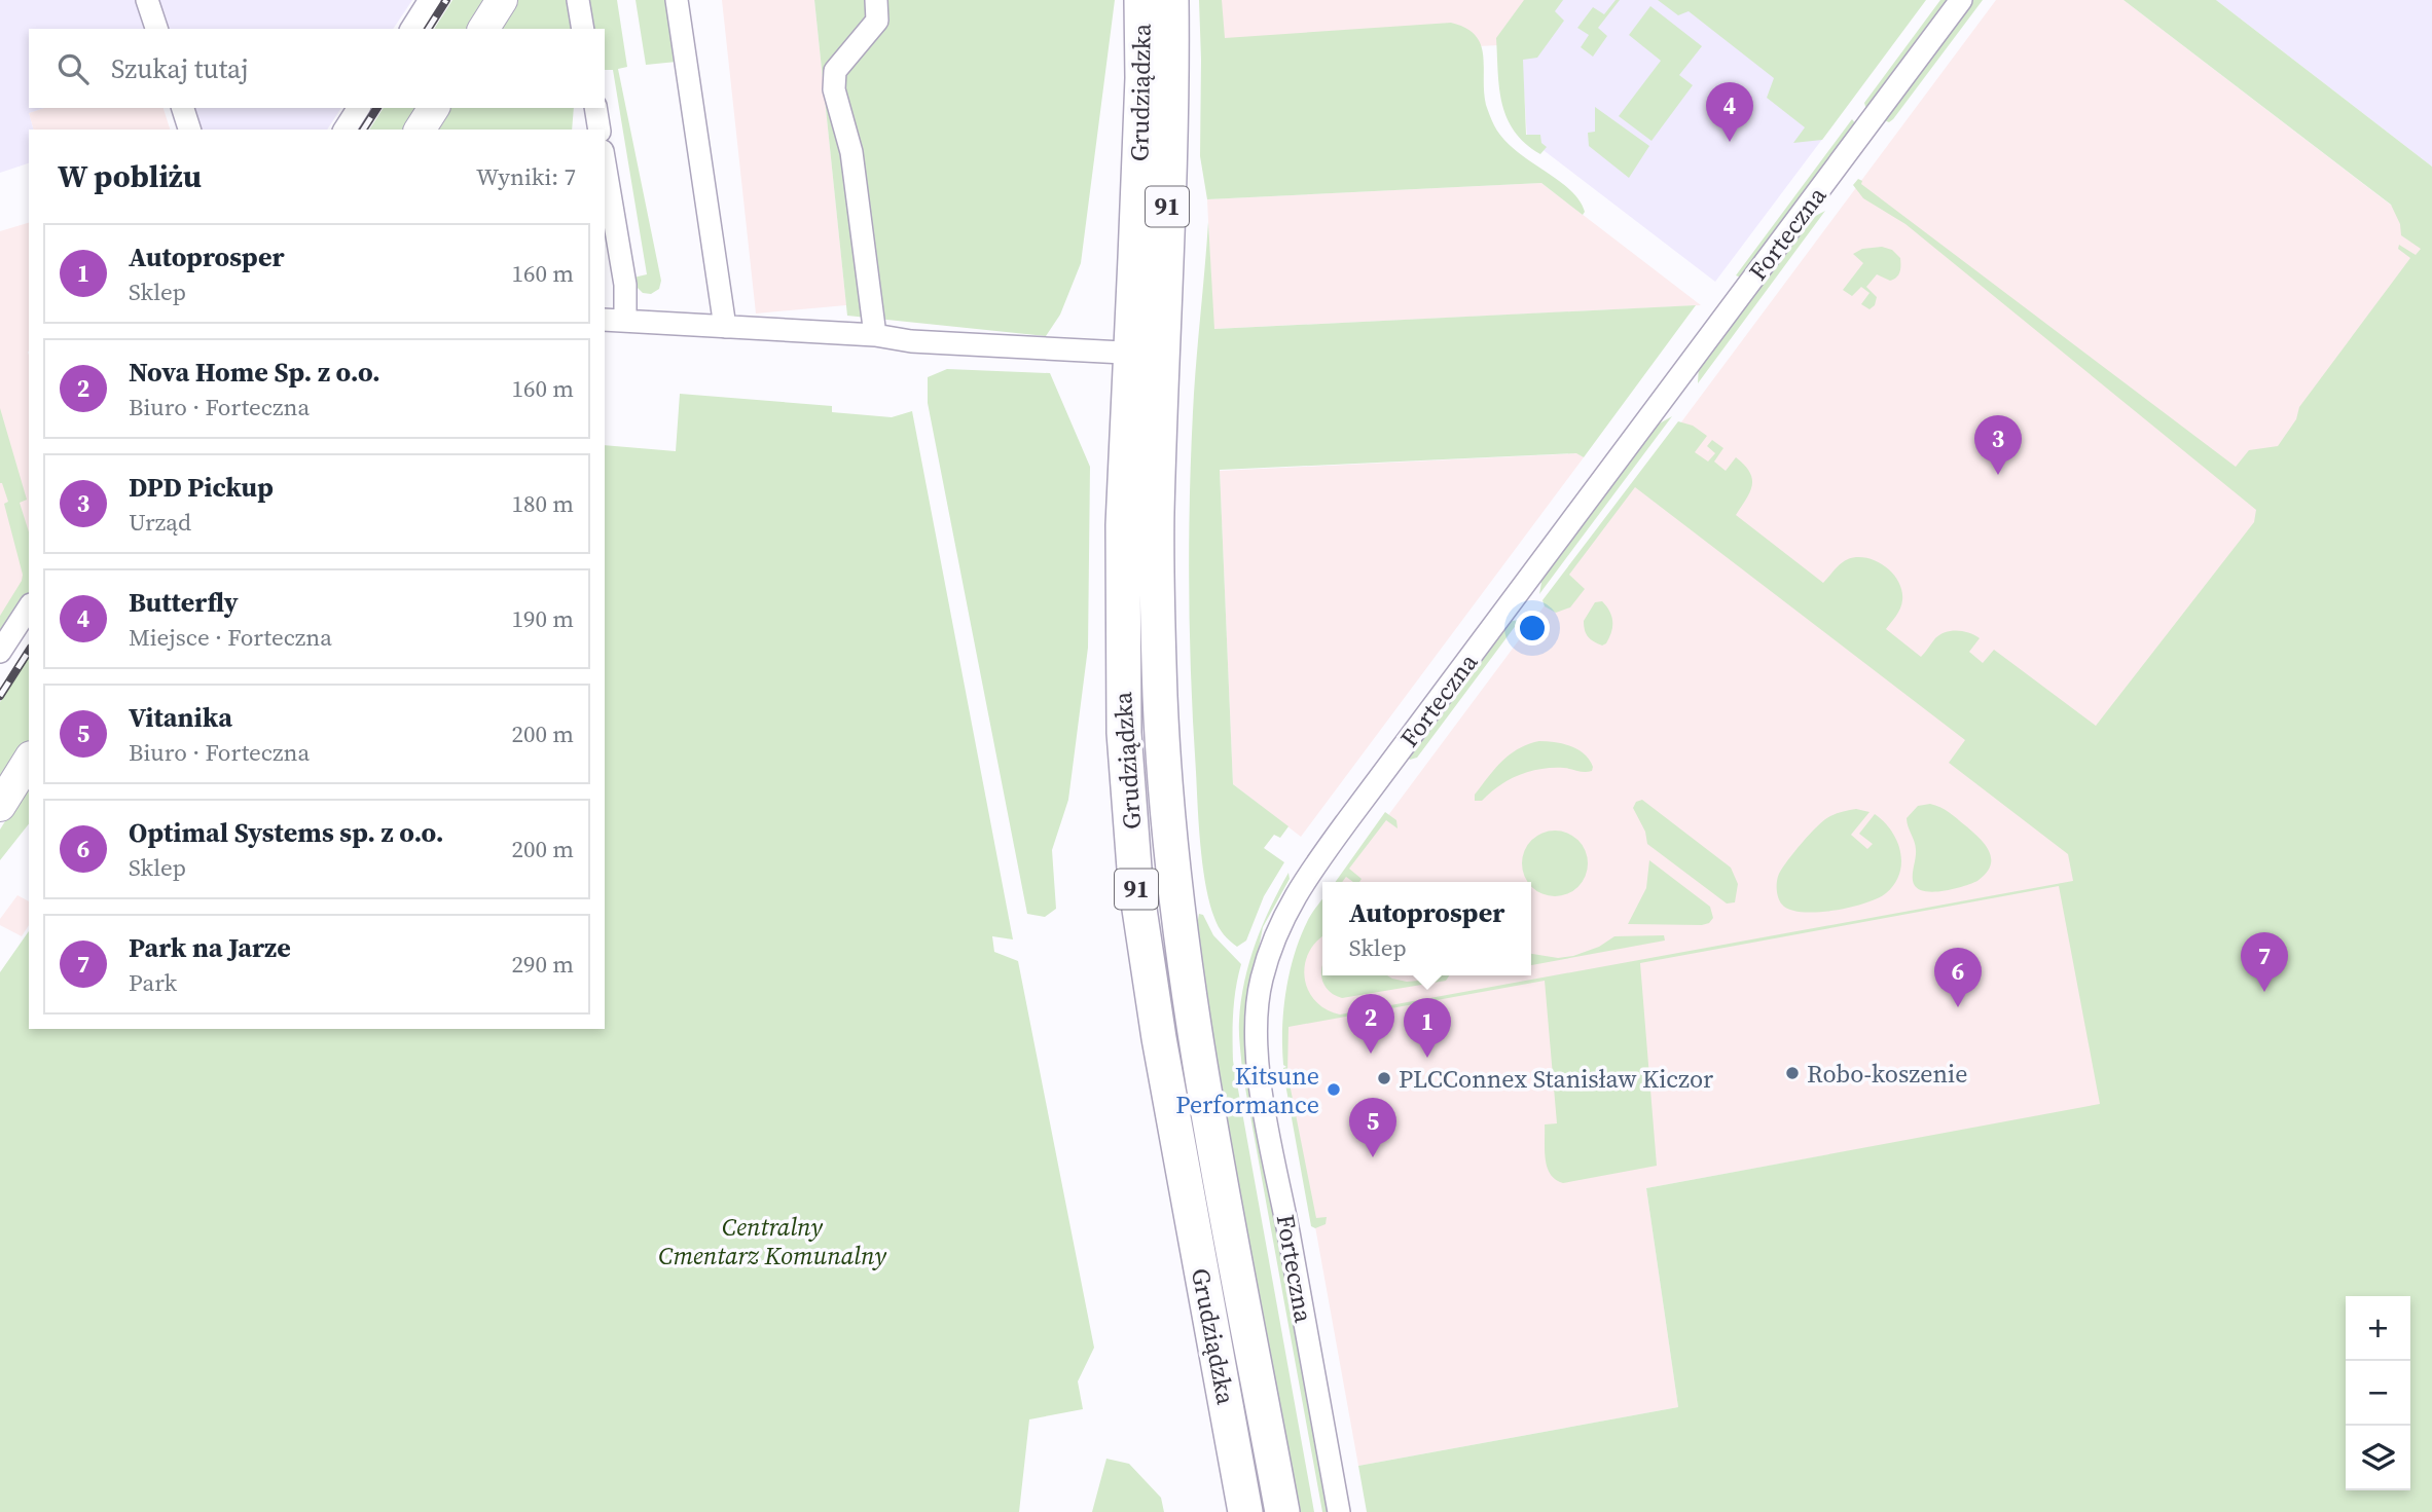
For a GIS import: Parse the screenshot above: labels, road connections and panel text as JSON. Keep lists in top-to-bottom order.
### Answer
{
  "streets": {
    "main road": ["Grudziądzka", "91"],
    "street": ["Forteczna"]
  },
  "parks": ["Centralny Cmentarz Komunalny"],
  "places": ["Robo-koszenie", "PLCConnex Stanisław Kiczor", "Kitsune Performance"],
  "page": {
    "search": "Szukaj tutaj",
    "pins": [
      "4",
      "3",
      "7",
      "6",
      "2",
      "1",
      "5"
    ],
    "heading": ["W pobliżu", "Wyniki: 7"],
    "list": [
      {
        "mark": "1",
        "name": "Autoprosper",
        "note": "Sklep",
        "value": "160 m"
      },
      {
        "mark": "2",
        "name": "Nova Home Sp. z o.o.",
        "note": "Biuro · Forteczna",
        "value": "160 m"
      },
      {
        "mark": "3",
        "name": "DPD Pickup",
        "note": "Urząd",
        "value": "180 m"
      },
      {
        "mark": "4",
        "name": "Butterfly",
        "note": "Miejsce · Forteczna",
        "value": "190 m"
      },
      {
        "mark": "5",
        "name": "Vitanika",
        "note": "Biuro · Forteczna",
        "value": "200 m"
      },
      {
        "mark": "6",
        "name": "Optimal Systems sp. z o.o.",
        "note": "Sklep",
        "value": "200 m"
      },
      {
        "mark": "7",
        "name": "Park na Jarze",
        "note": "Park",
        "value": "290 m"
      }
    ],
    "popup": ["Autoprosper", "Sklep"],
    "map_buttons": ["+", "−"]
  }
}
